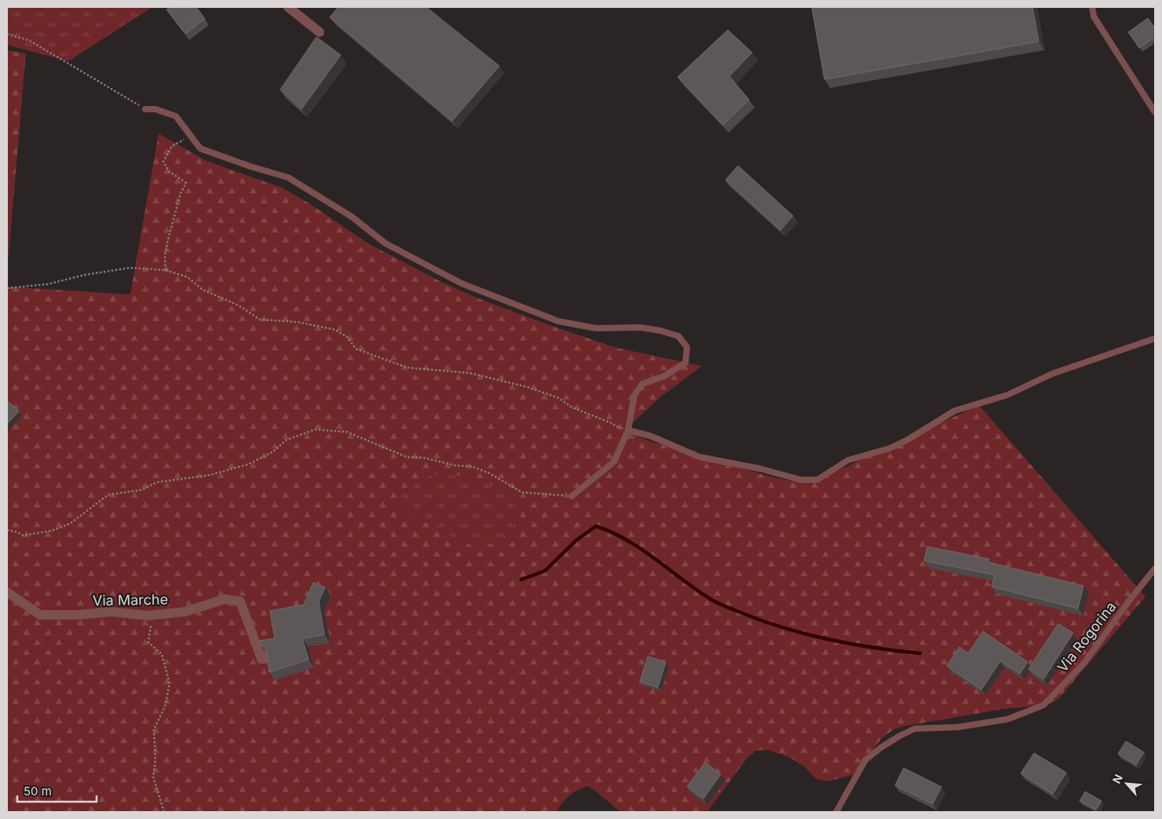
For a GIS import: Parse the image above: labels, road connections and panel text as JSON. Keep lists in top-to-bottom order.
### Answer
{
  "streets": {
    "street": ["Via Marche"],
    "lane": ["Via Rogorina"]
  },
  "scale_bar": "50 m",
  "north": "top left"
}
